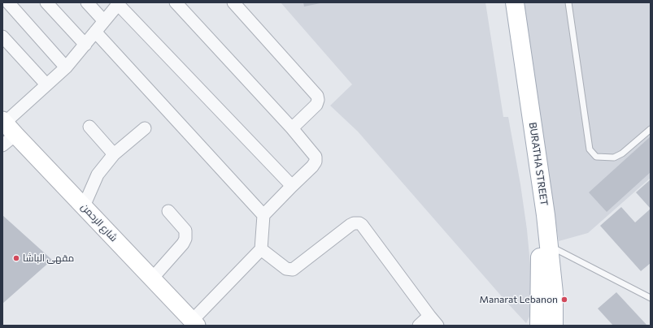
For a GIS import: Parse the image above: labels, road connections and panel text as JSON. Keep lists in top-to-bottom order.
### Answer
{
  "streets": {
    "main road": ["BURATHA STREET"],
    "street": ["شارع الرحمن"]
  },
  "places": ["مقهى الباشا", "Manarat Lebanon"]
}
